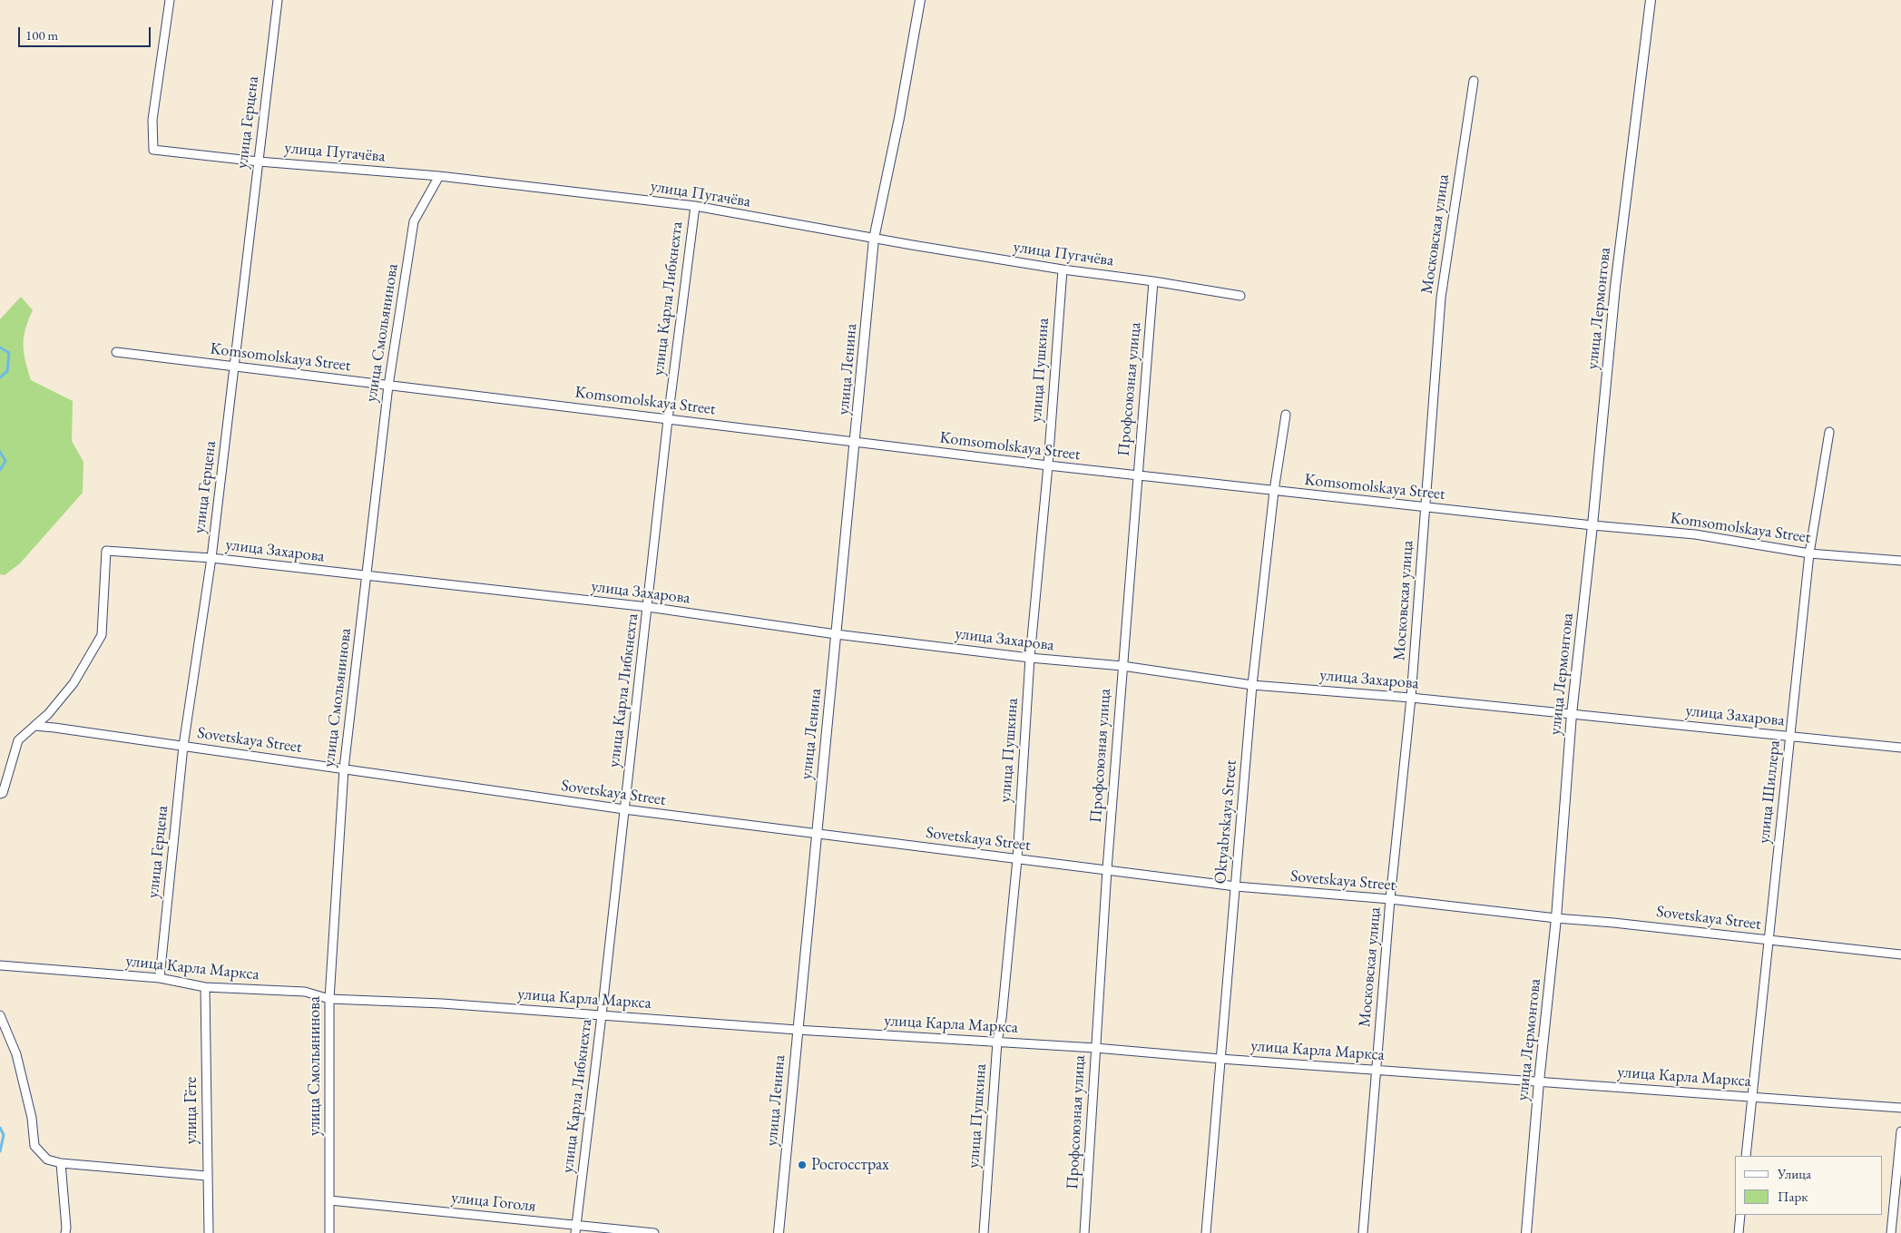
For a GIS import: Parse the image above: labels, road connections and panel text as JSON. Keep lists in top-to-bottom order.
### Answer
{
  "streets": {
    "street": [
      "улица Герцена",
      "улица Пугачёва",
      "Московская улица",
      "улица Карла Либкнехта",
      "улица Лермонтова",
      "улица Смольянинова",
      "Komsomolskaya Street",
      "улица Ленина",
      "улица Пушкина",
      "Профсоюзная улица",
      "улица Захарова",
      "Sovetskaya Street",
      "улица Шиллера",
      "Oktyabrskaya Street",
      "улица Карла Маркса",
      "улица Гёте",
      "улица Гоголя"
    ]
  },
  "crossings": [
    ["улица Герцена", "улица Пугачёва"],
    ["улица Герцена", "Komsomolskaya Street"],
    ["улица Герцена", "улица Захарова"],
    ["улица Герцена", "Sovetskaya Street"],
    ["улица Герцена", "улица Карла Маркса"],
    ["улица Пугачёва", "улица Карла Либкнехта"],
    ["улица Пугачёва", "улица Смольянинова"],
    ["улица Пугачёва", "улица Ленина"],
    ["улица Пугачёва", "улица Пушкина"],
    ["улица Пугачёва", "Профсоюзная улица"],
    ["Московская улица", "Komsomolskaya Street"],
    ["Московская улица", "улица Захарова"],
    ["Московская улица", "Sovetskaya Street"],
    ["Московская улица", "улица Карла Маркса"],
    ["улица Карла Либкнехта", "Komsomolskaya Street"],
    ["улица Карла Либкнехта", "улица Захарова"],
    ["улица Карла Либкнехта", "Sovetskaya Street"],
    ["улица Карла Либкнехта", "улица Карла Маркса"],
    ["улица Карла Либкнехта", "улица Гоголя"],
    ["улица Лермонтова", "Komsomolskaya Street"],
    ["улица Лермонтова", "улица Захарова"],
    ["улица Лермонтова", "Sovetskaya Street"],
    ["улица Лермонтова", "улица Карла Маркса"],
    ["улица Смольянинова", "Komsomolskaya Street"],
    ["улица Смольянинова", "улица Захарова"],
    ["улица Смольянинова", "Sovetskaya Street"],
    ["улица Смольянинова", "улица Карла Маркса"],
    ["улица Смольянинова", "улица Гоголя"],
    ["Komsomolskaya Street", "улица Ленина"],
    ["Komsomolskaya Street", "улица Пушкина"],
    ["Komsomolskaya Street", "Профсоюзная улица"],
    ["Komsomolskaya Street", "улица Шиллера"],
    ["Komsomolskaya Street", "Oktyabrskaya Street"],
    ["улица Ленина", "улица Захарова"],
    ["улица Ленина", "Sovetskaya Street"],
    ["улица Ленина", "улица Карла Маркса"],
    ["улица Пушкина", "улица Захарова"],
    ["улица Пушкина", "Sovetskaya Street"],
    ["улица Пушкина", "улица Карла Маркса"],
    ["Профсоюзная улица", "улица Захарова"],
    ["Профсоюзная улица", "Sovetskaya Street"],
    ["Профсоюзная улица", "улица Карла Маркса"],
    ["улица Захарова", "Sovetskaya Street"],
    ["улица Захарова", "улица Шиллера"],
    ["улица Захарова", "Oktyabrskaya Street"],
    ["Sovetskaya Street", "улица Шиллера"],
    ["Sovetskaya Street", "Oktyabrskaya Street"],
    ["улица Шиллера", "улица Карла Маркса"],
    ["Oktyabrskaya Street", "улица Карла Маркса"],
    ["улица Карла Маркса", "улица Гёте"]
  ],
  "places": ["Росгосстрах"],
  "legend": ["Улица", "Парк"],
  "scale_bar": "100 m"
}
